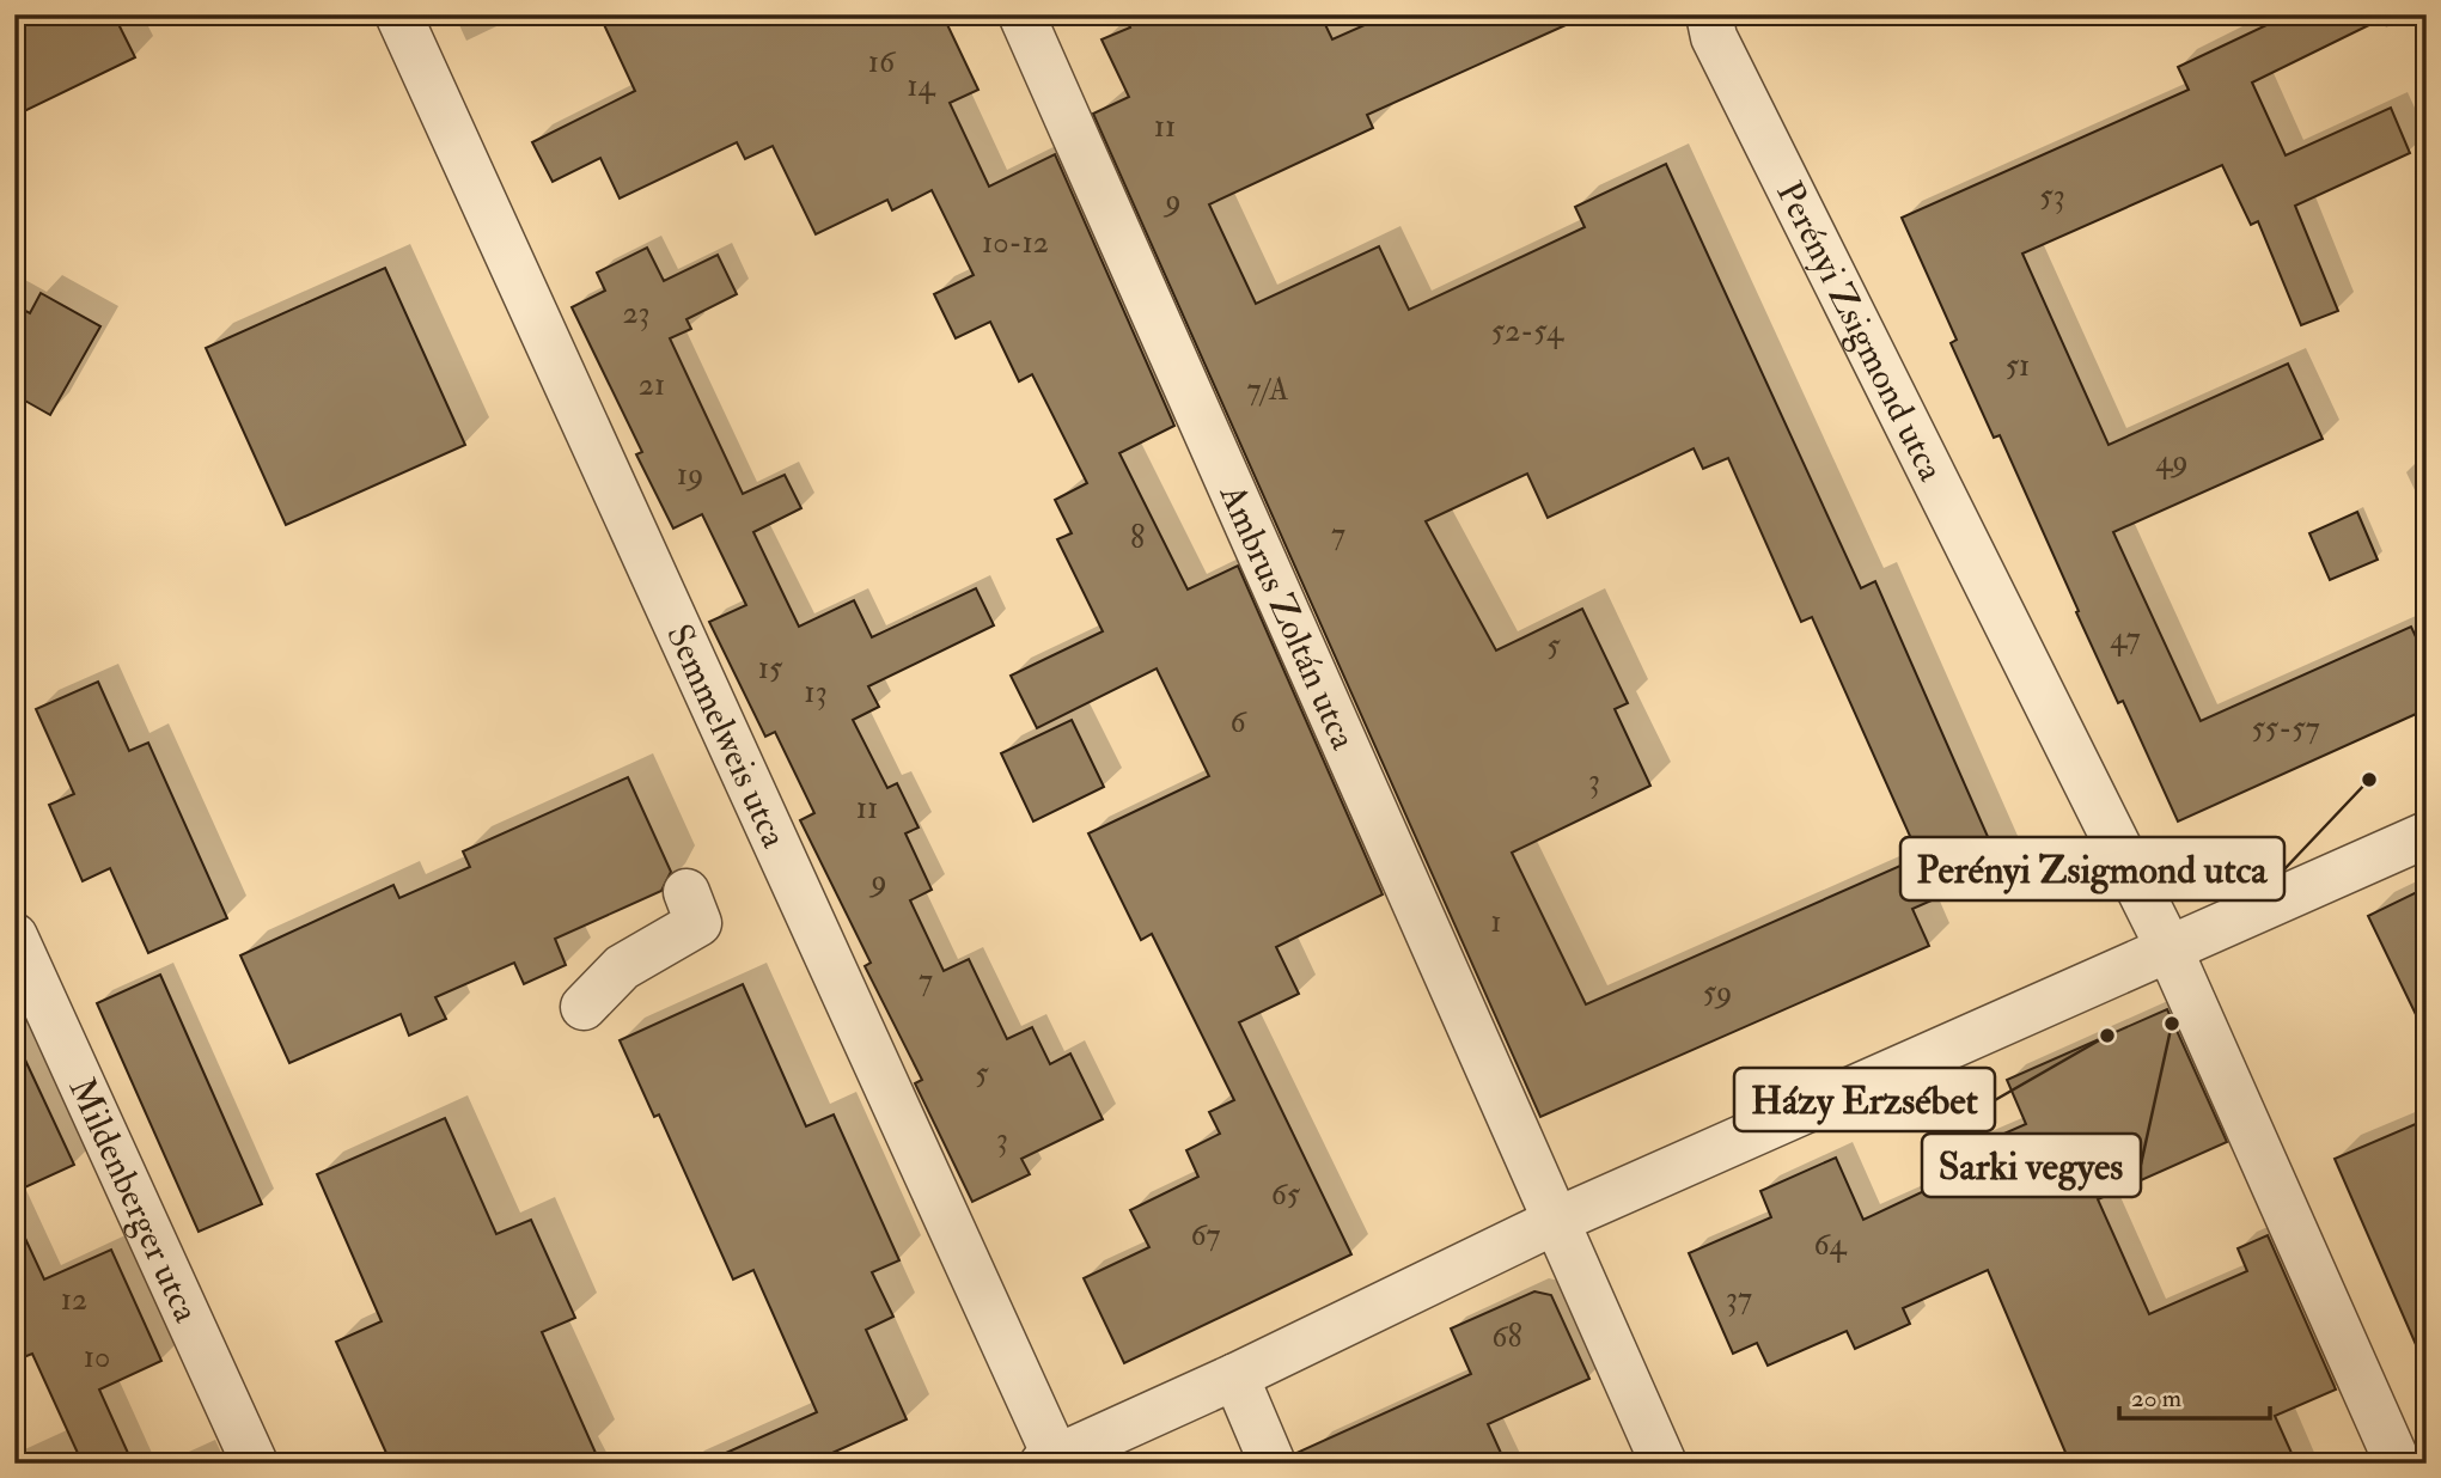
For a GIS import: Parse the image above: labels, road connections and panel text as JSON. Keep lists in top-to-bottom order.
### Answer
{
  "streets": {
    "street": [
      "Perényi Zsigmond utca",
      "Ambrus Zoltán utca",
      "Semmelweis utca",
      "Mildenberger utca"
    ]
  },
  "places": ["Perényi Zsigmond utca", "Sarki vegyes", "Házy Erzsébet"],
  "house_numbers": [
    "16",
    "14",
    "11",
    "53",
    "9",
    "10-12",
    "23",
    "52-54",
    "51",
    "21",
    "7/A",
    "49",
    "19",
    "7",
    "8",
    "47",
    "5",
    "15",
    "13",
    "6",
    "55-57",
    "3",
    "11",
    "9",
    "1",
    "7",
    "59",
    "5",
    "3",
    "65",
    "67",
    "64",
    "37",
    "12",
    "68",
    "10"
  ],
  "scale_bar": "20 m"
}
